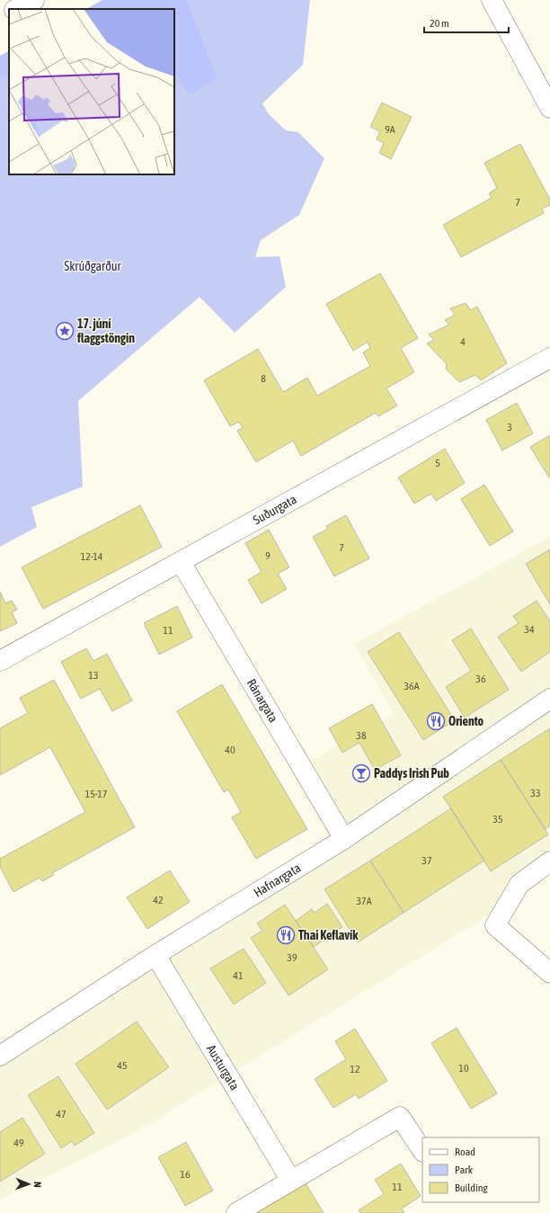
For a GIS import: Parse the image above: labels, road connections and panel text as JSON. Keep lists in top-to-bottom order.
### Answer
{
  "streets": {
    "street": [
      "Suðurgata",
      "Ránargata",
      "Hafnargata",
      "Austurgata"
    ]
  },
  "crossings": [
    ["Suðurgata", "Ránargata"],
    ["Ránargata", "Hafnargata"],
    ["Hafnargata", "Austurgata"]
  ],
  "parks": ["Skrúðgarður"],
  "places": {
    "place": ["17. júní flaggstöngin"],
    "restaurant": ["Oriento", "Thai Keflavík"],
    "bar": ["Paddys Irish Pub"]
  },
  "house_numbers": [
    "9A",
    "7",
    "4",
    "8",
    "3",
    "5",
    "7",
    "9",
    "12-14",
    "34",
    "11",
    "13",
    "36",
    "36A",
    "38",
    "40",
    "33",
    "15-17",
    "35",
    "37",
    "42",
    "37A",
    "39",
    "41",
    "45",
    "10",
    "12",
    "47",
    "49",
    "16",
    "11"
  ],
  "legend": ["Road", "Park", "Building"],
  "scale_bar": "20 m",
  "north": "right"
}
